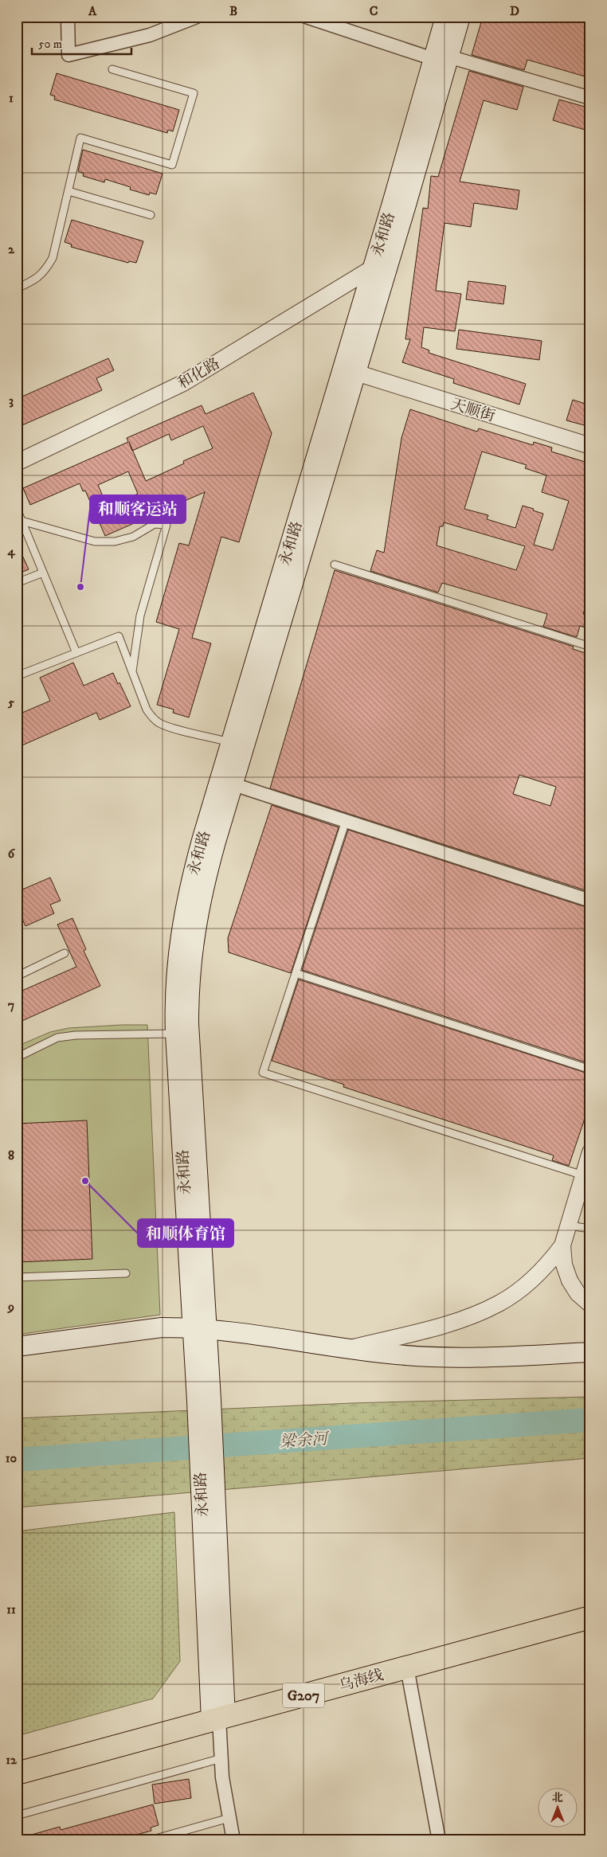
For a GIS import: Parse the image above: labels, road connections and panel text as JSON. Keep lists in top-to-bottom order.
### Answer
{
  "streets": {
    "highway": ["乌海线", "G207"],
    "main road": ["永和路"],
    "street": ["和化路", "天顺街"]
  },
  "crossings": [
    ["永和路", "和化路"],
    ["永和路", "天顺街"],
    ["永和路", "乌海线"]
  ],
  "water": ["梁余河"],
  "places": ["和顺客运站", "和顺体育馆"],
  "scale_bar": "50 m",
  "north": "top",
  "grid": {
    "columns": [
      "A",
      "B",
      "C",
      "D"
    ],
    "rows": [
      "1",
      "2",
      "3",
      "4",
      "5",
      "6",
      "7",
      "8",
      "9",
      "10",
      "11",
      "12"
    ]
  }
}
